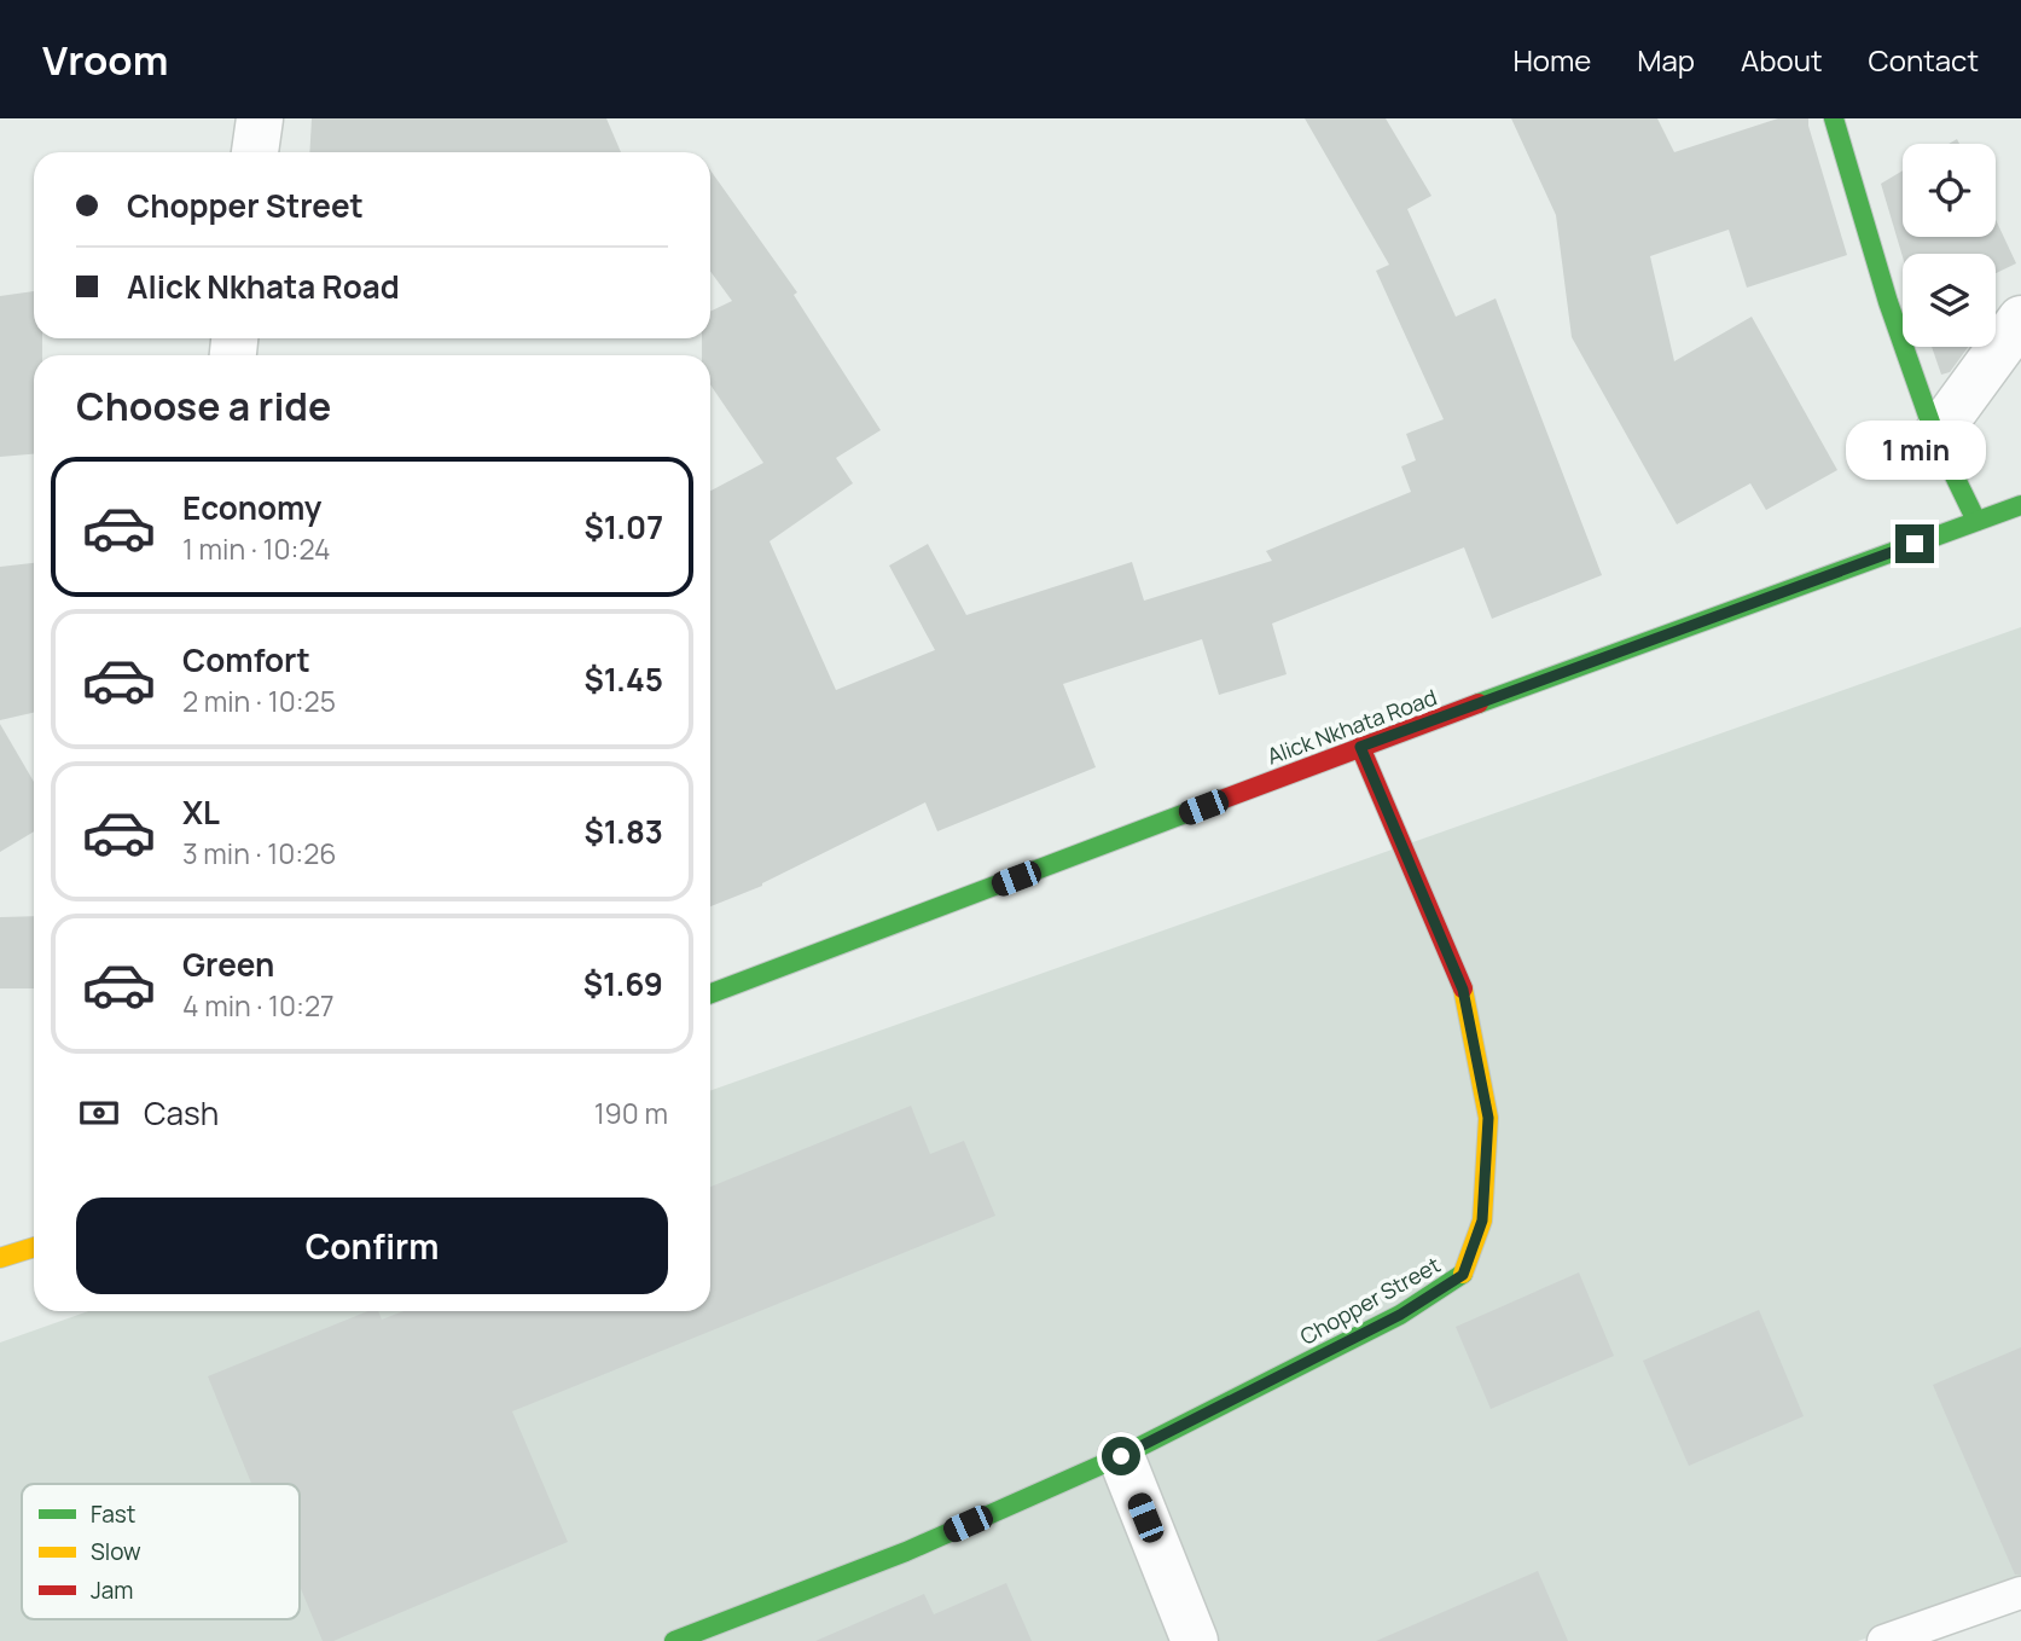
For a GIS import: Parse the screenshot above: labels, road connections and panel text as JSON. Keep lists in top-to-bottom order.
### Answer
{
  "streets": {
    "street": ["Alick Nkhata Road", "Chopper Street"]
  },
  "crossings": [
    ["Alick Nkhata Road", "Chopper Street"]
  ],
  "legend": ["Fast", "Slow", "Jam"],
  "page": {
    "header": "Vroom",
    "nav": [
      "Home",
      "Map",
      "About",
      "Contact"
    ],
    "banner": ["Chopper Street", "Alick Nkhata Road"],
    "heading": "Choose a ride",
    "bubble": "1 min",
    "list": [
      {
        "name": "Economy",
        "note": "1 min · 10:24",
        "value": "$1.07"
      },
      {
        "name": "Comfort",
        "note": "2 min · 10:25",
        "value": "$1.45"
      },
      {
        "name": "XL",
        "note": "3 min · 10:26",
        "value": "$1.83"
      },
      {
        "name": "Green",
        "note": "4 min · 10:27",
        "value": "$1.69"
      }
    ],
    "pay": ["Cash", "190 m"],
    "buttons": "Confirm"
  }
}
